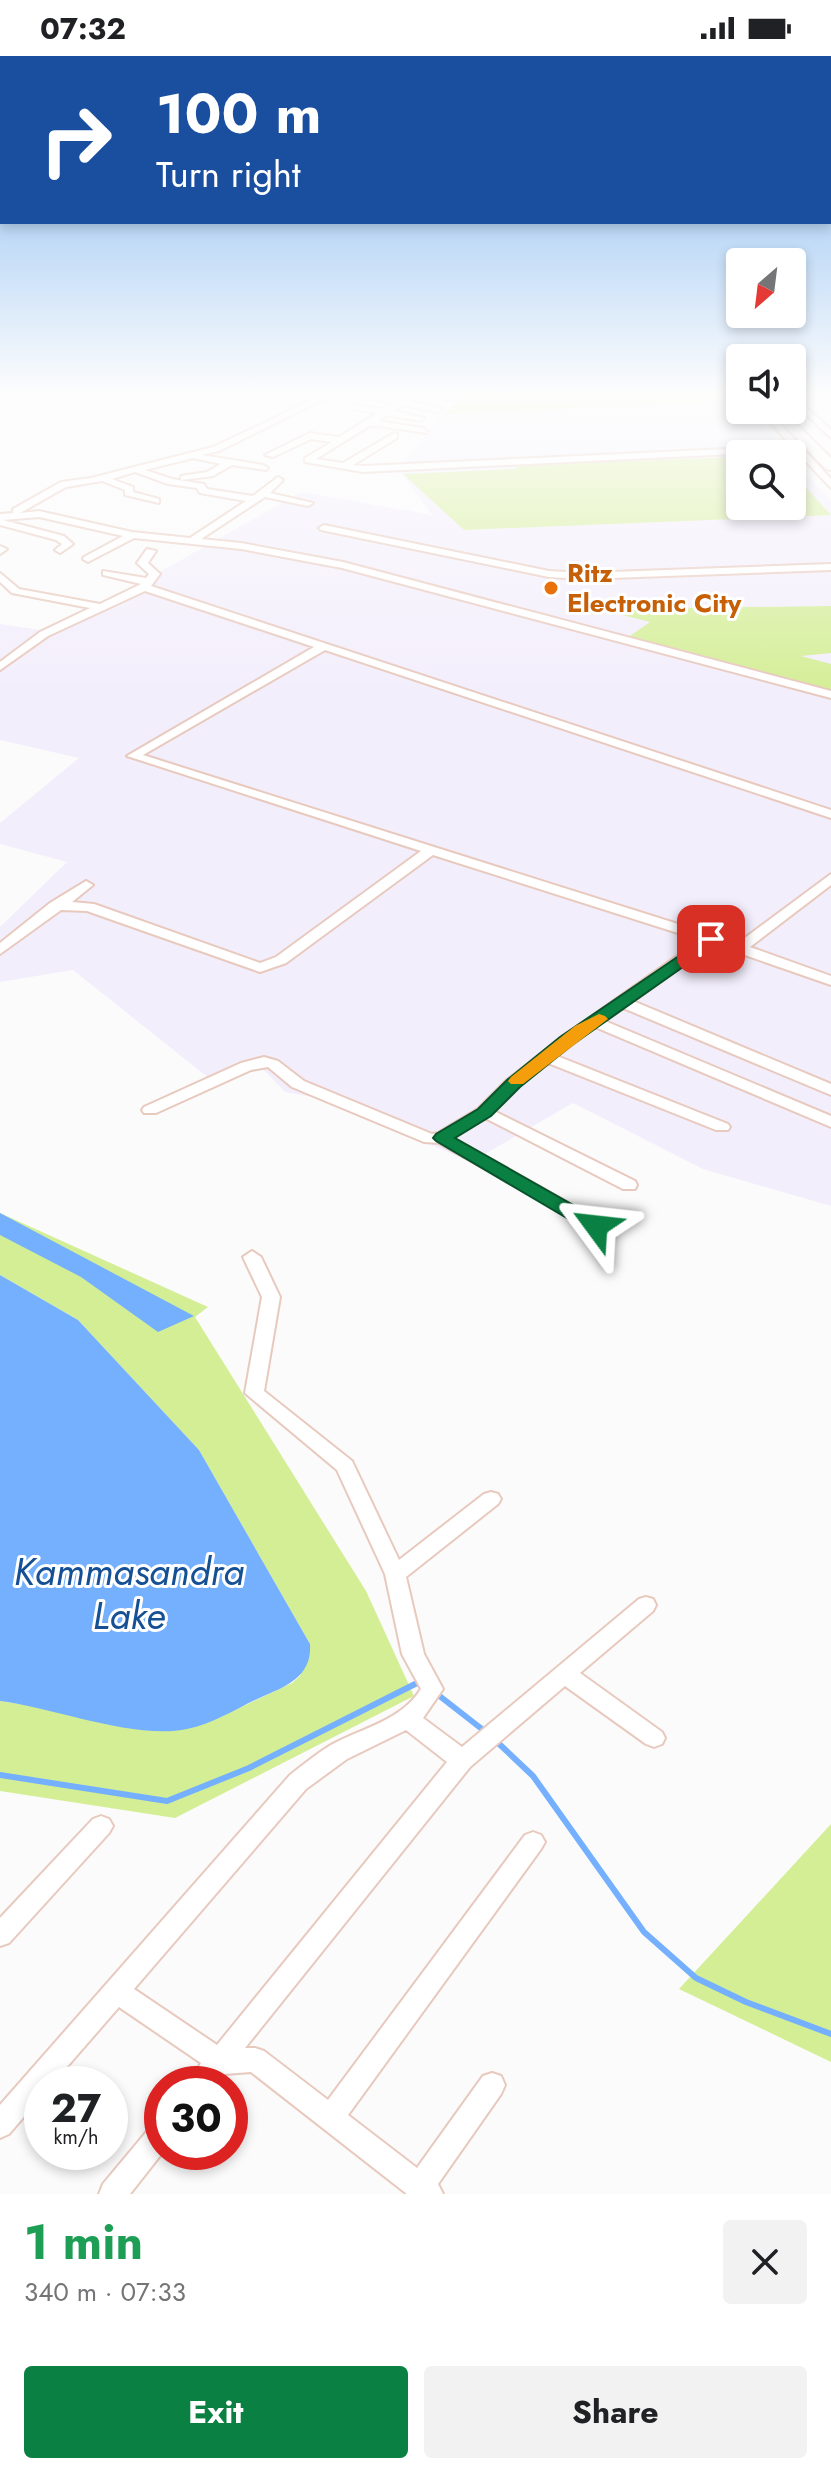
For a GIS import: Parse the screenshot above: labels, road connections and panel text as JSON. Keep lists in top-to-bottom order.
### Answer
{
  "water": ["Kammasandra Lake"],
  "places": ["Ritz Electronic City"],
  "north": "bottom left",
  "page": {
    "status": "07:32",
    "turn": ["100 m", "Turn right"],
    "speed": "27 km/h",
    "limit": "30",
    "heading": ["1 min", "340 m · 07:33"],
    "buttons": ["Exit", "Share"]
  }
}
